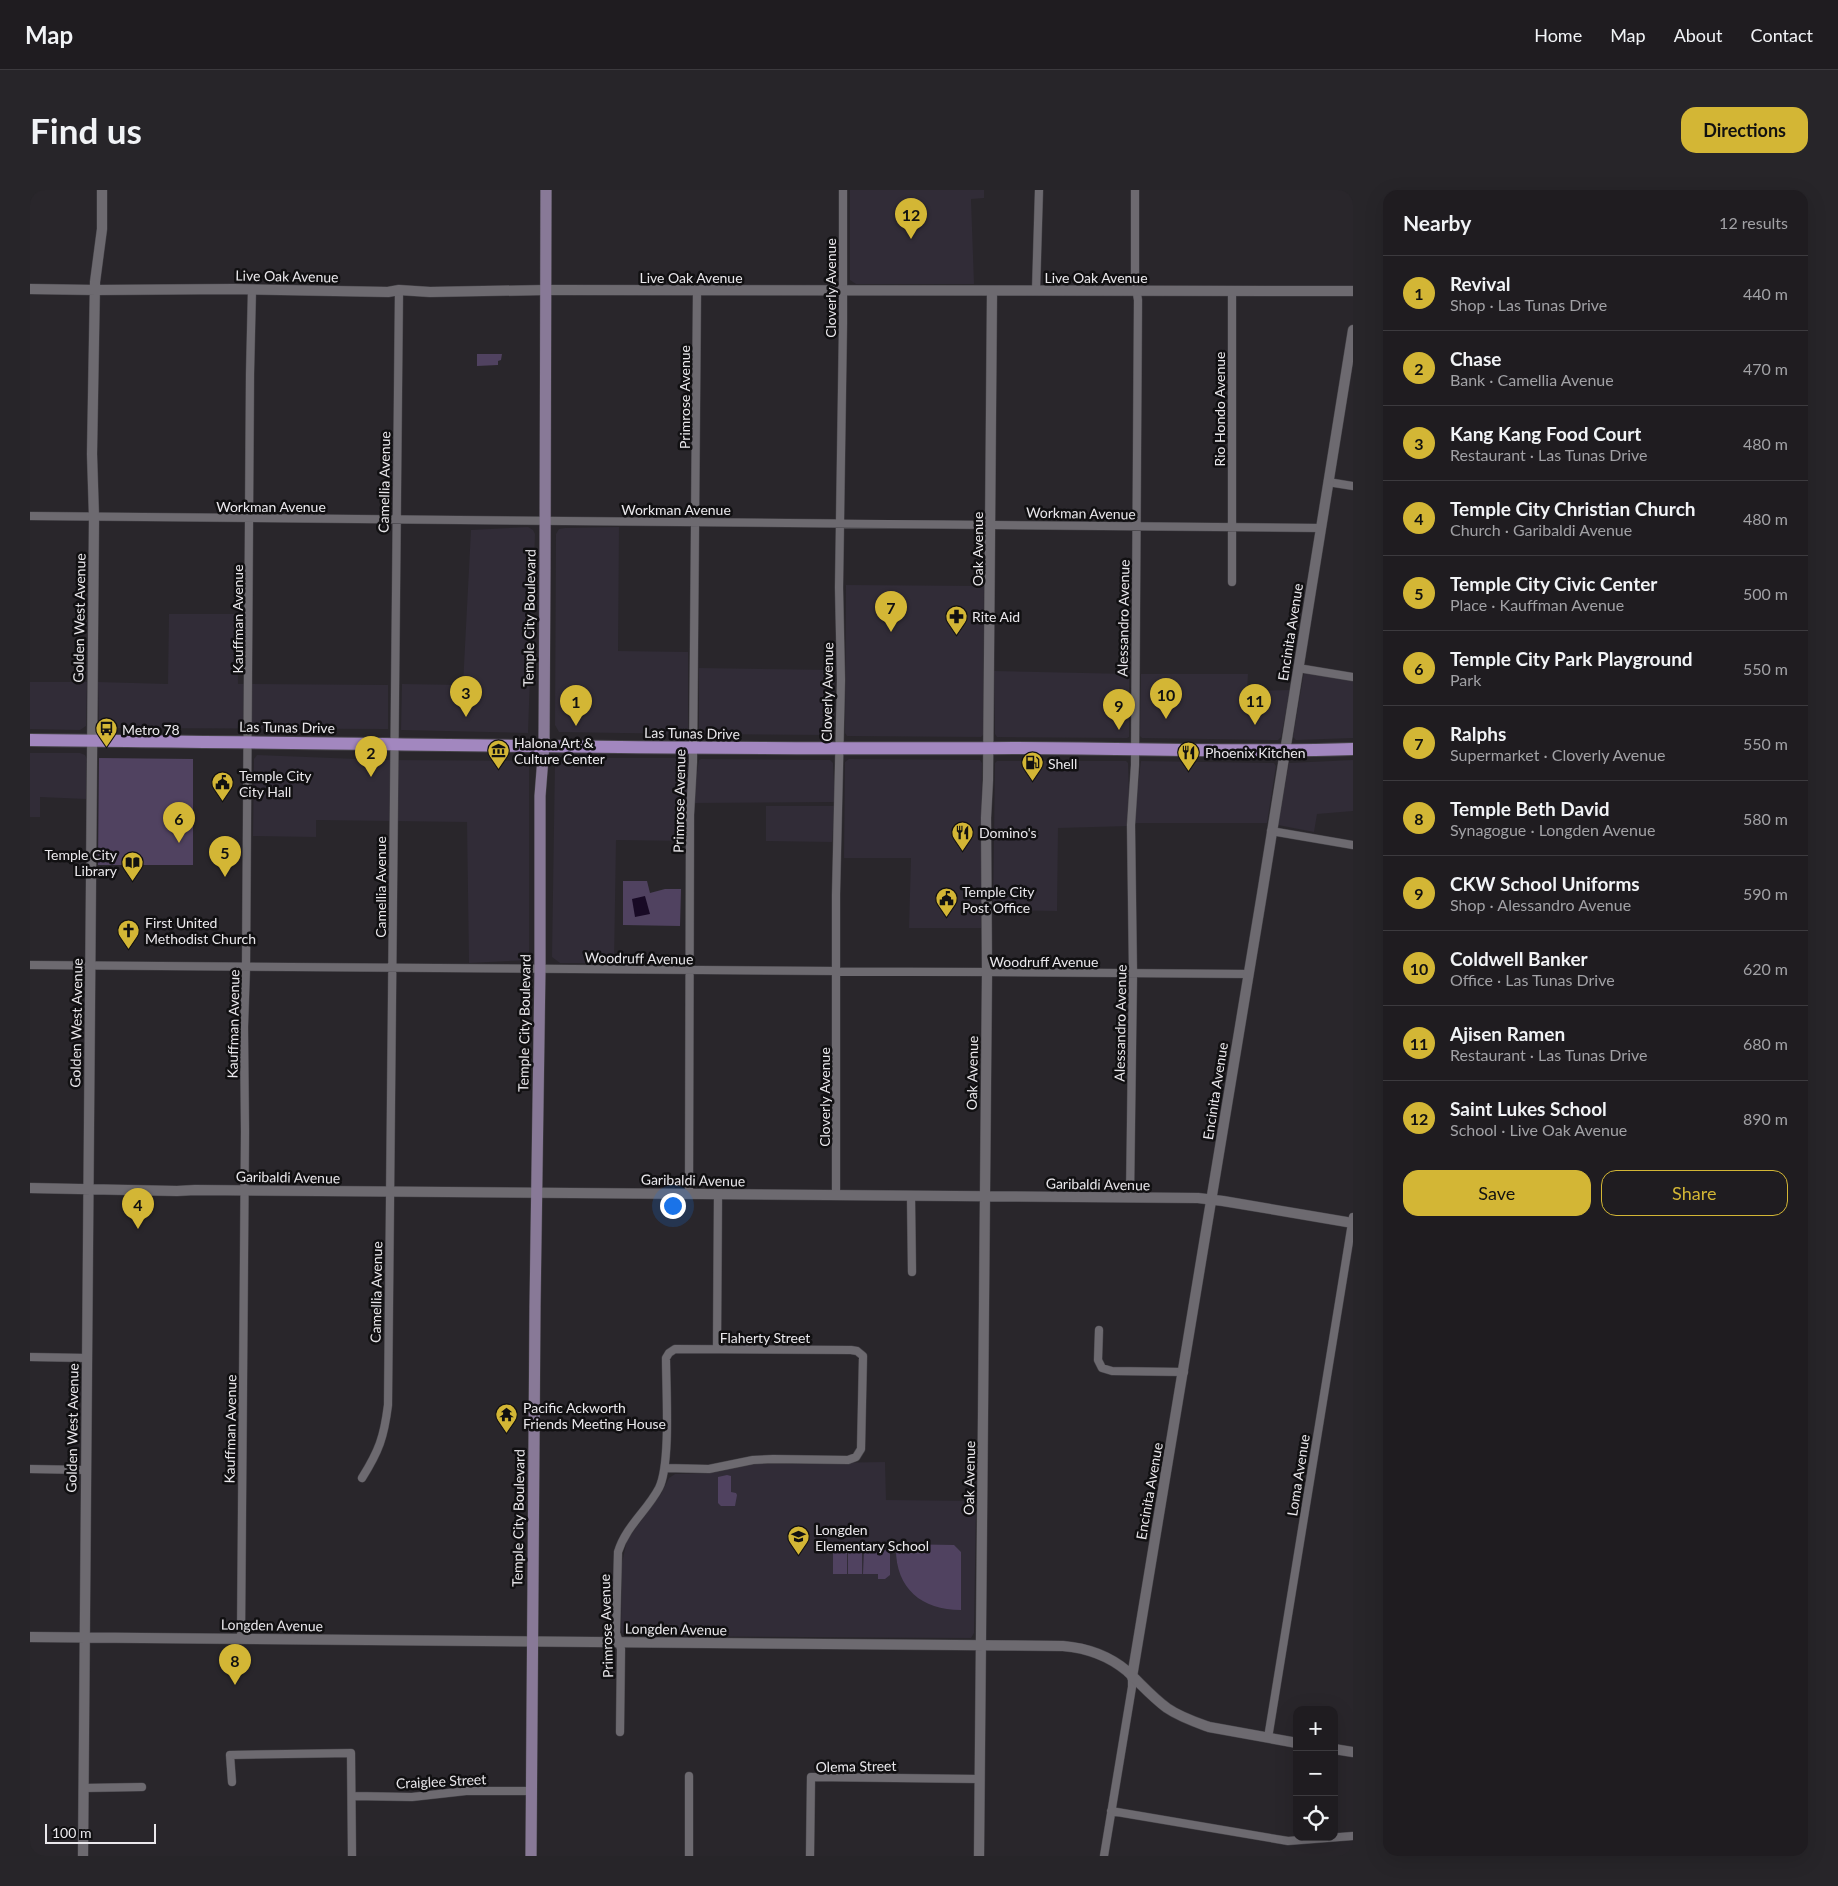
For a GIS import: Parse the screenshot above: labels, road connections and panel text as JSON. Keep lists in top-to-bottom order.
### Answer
{
  "streets": {
    "main road": ["Temple City Boulevard", "Las Tunas Drive"],
    "street": [
      "Live Oak Avenue",
      "Cloverly Avenue",
      "Primrose Avenue",
      "Rio Hondo Avenue",
      "Camellia Avenue",
      "Workman Avenue",
      "Oak Avenue",
      "Golden West Avenue",
      "Alessandro Avenue",
      "Kauffman Avenue",
      "Encinita Avenue",
      "Woodruff Avenue",
      "Garibaldi Avenue",
      "Flaherty Street",
      "Loma Avenue",
      "Longden Avenue",
      "Olema Street",
      "Craiglee Street"
    ]
  },
  "crossings": [
    ["Live Oak Avenue", "Cloverly Avenue"],
    ["Live Oak Avenue", "Primrose Avenue"],
    ["Live Oak Avenue", "Rio Hondo Avenue"],
    ["Live Oak Avenue", "Camellia Avenue"],
    ["Live Oak Avenue", "Oak Avenue"],
    ["Live Oak Avenue", "Golden West Avenue"],
    ["Live Oak Avenue", "Temple City Boulevard"],
    ["Live Oak Avenue", "Alessandro Avenue"],
    ["Live Oak Avenue", "Kauffman Avenue"],
    ["Cloverly Avenue", "Workman Avenue"],
    ["Cloverly Avenue", "Las Tunas Drive"],
    ["Cloverly Avenue", "Woodruff Avenue"],
    ["Cloverly Avenue", "Garibaldi Avenue"],
    ["Primrose Avenue", "Workman Avenue"],
    ["Primrose Avenue", "Las Tunas Drive"],
    ["Primrose Avenue", "Woodruff Avenue"],
    ["Primrose Avenue", "Garibaldi Avenue"],
    ["Primrose Avenue", "Flaherty Street"],
    ["Primrose Avenue", "Longden Avenue"],
    ["Rio Hondo Avenue", "Workman Avenue"],
    ["Camellia Avenue", "Workman Avenue"],
    ["Camellia Avenue", "Las Tunas Drive"],
    ["Camellia Avenue", "Woodruff Avenue"],
    ["Camellia Avenue", "Garibaldi Avenue"],
    ["Workman Avenue", "Oak Avenue"],
    ["Workman Avenue", "Golden West Avenue"],
    ["Workman Avenue", "Temple City Boulevard"],
    ["Workman Avenue", "Alessandro Avenue"],
    ["Workman Avenue", "Kauffman Avenue"],
    ["Workman Avenue", "Encinita Avenue"],
    ["Oak Avenue", "Las Tunas Drive"],
    ["Oak Avenue", "Woodruff Avenue"],
    ["Oak Avenue", "Garibaldi Avenue"],
    ["Oak Avenue", "Longden Avenue"],
    ["Oak Avenue", "Olema Street"],
    ["Golden West Avenue", "Las Tunas Drive"],
    ["Golden West Avenue", "Woodruff Avenue"],
    ["Golden West Avenue", "Garibaldi Avenue"],
    ["Golden West Avenue", "Longden Avenue"],
    ["Temple City Boulevard", "Las Tunas Drive"],
    ["Temple City Boulevard", "Woodruff Avenue"],
    ["Temple City Boulevard", "Garibaldi Avenue"],
    ["Temple City Boulevard", "Longden Avenue"],
    ["Temple City Boulevard", "Craiglee Street"],
    ["Alessandro Avenue", "Las Tunas Drive"],
    ["Alessandro Avenue", "Woodruff Avenue"],
    ["Alessandro Avenue", "Garibaldi Avenue"],
    ["Kauffman Avenue", "Las Tunas Drive"],
    ["Kauffman Avenue", "Woodruff Avenue"],
    ["Kauffman Avenue", "Garibaldi Avenue"],
    ["Kauffman Avenue", "Longden Avenue"],
    ["Encinita Avenue", "Las Tunas Drive"],
    ["Encinita Avenue", "Woodruff Avenue"],
    ["Encinita Avenue", "Garibaldi Avenue"],
    ["Encinita Avenue", "Longden Avenue"],
    ["Garibaldi Avenue", "Loma Avenue"],
    ["Loma Avenue", "Longden Avenue"]
  ],
  "places": {
    "pharmacy": ["Rite Aid"],
    "bus stop": ["Metro 78"],
    "museum": ["Halona Art & Culture Center"],
    "restaurant": ["Phoenix Kitchen", "Domino's"],
    "fuel station": ["Shell"],
    "public building": ["Temple City City Hall", "Temple City Post Office"],
    "library": ["Temple City Library"],
    "church": ["First United Methodist Church"],
    "temple": ["Pacific Ackworth Friends Meeting House"],
    "school or university": ["Longden Elementary School"]
  },
  "scale_bar": "100 m",
  "page": {
    "header": "Map",
    "nav": [
      "Home",
      "Map",
      "About",
      "Contact"
    ],
    "buttons": [
      "Directions",
      ["Save", "Share"]
    ],
    "title": "Find us",
    "heading": ["Nearby", "12 results"],
    "pins": [
      "12",
      "7",
      "3",
      "10",
      "11",
      "1",
      "9",
      "2",
      "6",
      "5",
      "4",
      "8"
    ],
    "list": [
      {
        "mark": "1",
        "name": "Revival",
        "note": "Shop · Las Tunas Drive",
        "value": "440 m"
      },
      {
        "mark": "2",
        "name": "Chase",
        "note": "Bank · Camellia Avenue",
        "value": "470 m"
      },
      {
        "mark": "3",
        "name": "Kang Kang Food Court",
        "note": "Restaurant · Las Tunas Drive",
        "value": "480 m"
      },
      {
        "mark": "4",
        "name": "Temple City Christian Church",
        "note": "Church · Garibaldi Avenue",
        "value": "480 m"
      },
      {
        "mark": "5",
        "name": "Temple City Civic Center",
        "note": "Place · Kauffman Avenue",
        "value": "500 m"
      },
      {
        "mark": "6",
        "name": "Temple City Park Playground",
        "note": "Park",
        "value": "550 m"
      },
      {
        "mark": "7",
        "name": "Ralphs",
        "note": "Supermarket · Cloverly Avenue",
        "value": "550 m"
      },
      {
        "mark": "8",
        "name": "Temple Beth David",
        "note": "Synagogue · Longden Avenue",
        "value": "580 m"
      },
      {
        "mark": "9",
        "name": "CKW School Uniforms",
        "note": "Shop · Alessandro Avenue",
        "value": "590 m"
      },
      {
        "mark": "10",
        "name": "Coldwell Banker",
        "note": "Office · Las Tunas Drive",
        "value": "620 m"
      },
      {
        "mark": "11",
        "name": "Ajisen Ramen",
        "note": "Restaurant · Las Tunas Drive",
        "value": "680 m"
      },
      {
        "mark": "12",
        "name": "Saint Lukes School",
        "note": "School · Live Oak Avenue",
        "value": "890 m"
      }
    ],
    "map_buttons": ["+", "−"],
    "scale": "100 m"
  }
}
